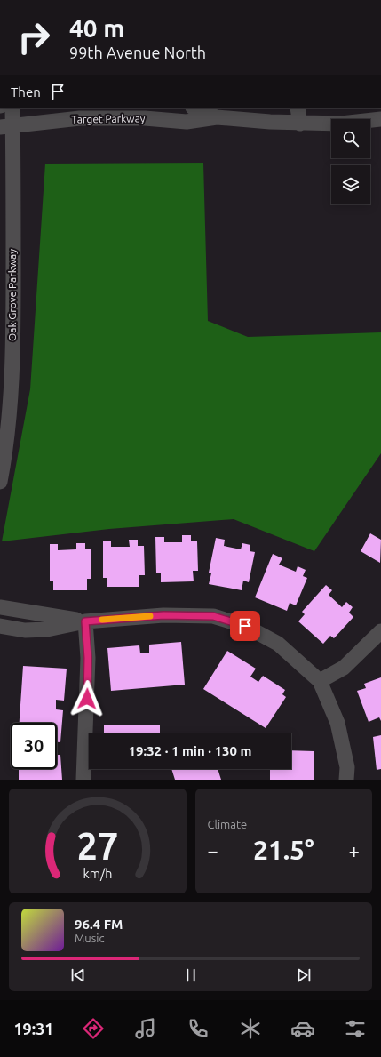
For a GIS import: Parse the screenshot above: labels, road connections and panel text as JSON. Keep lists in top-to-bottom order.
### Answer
{
  "streets": {
    "street": ["Target Parkway", "Oak Grove Parkway"]
  },
  "crossings": [
    ["Target Parkway", "Oak Grove Parkway"]
  ],
  "page": {
    "turn": ["40 m", "99th Avenue North"],
    "then": "Then",
    "limit": "30",
    "trip": "19:32 · 1 min · 130 m",
    "tile": "Climate",
    "heat": ["−", "21.5°", "+"],
    "song": ["96.4 FM", "Music"],
    "tabs": "19:31",
    "gauge": ["27", "km/h"]
  }
}
